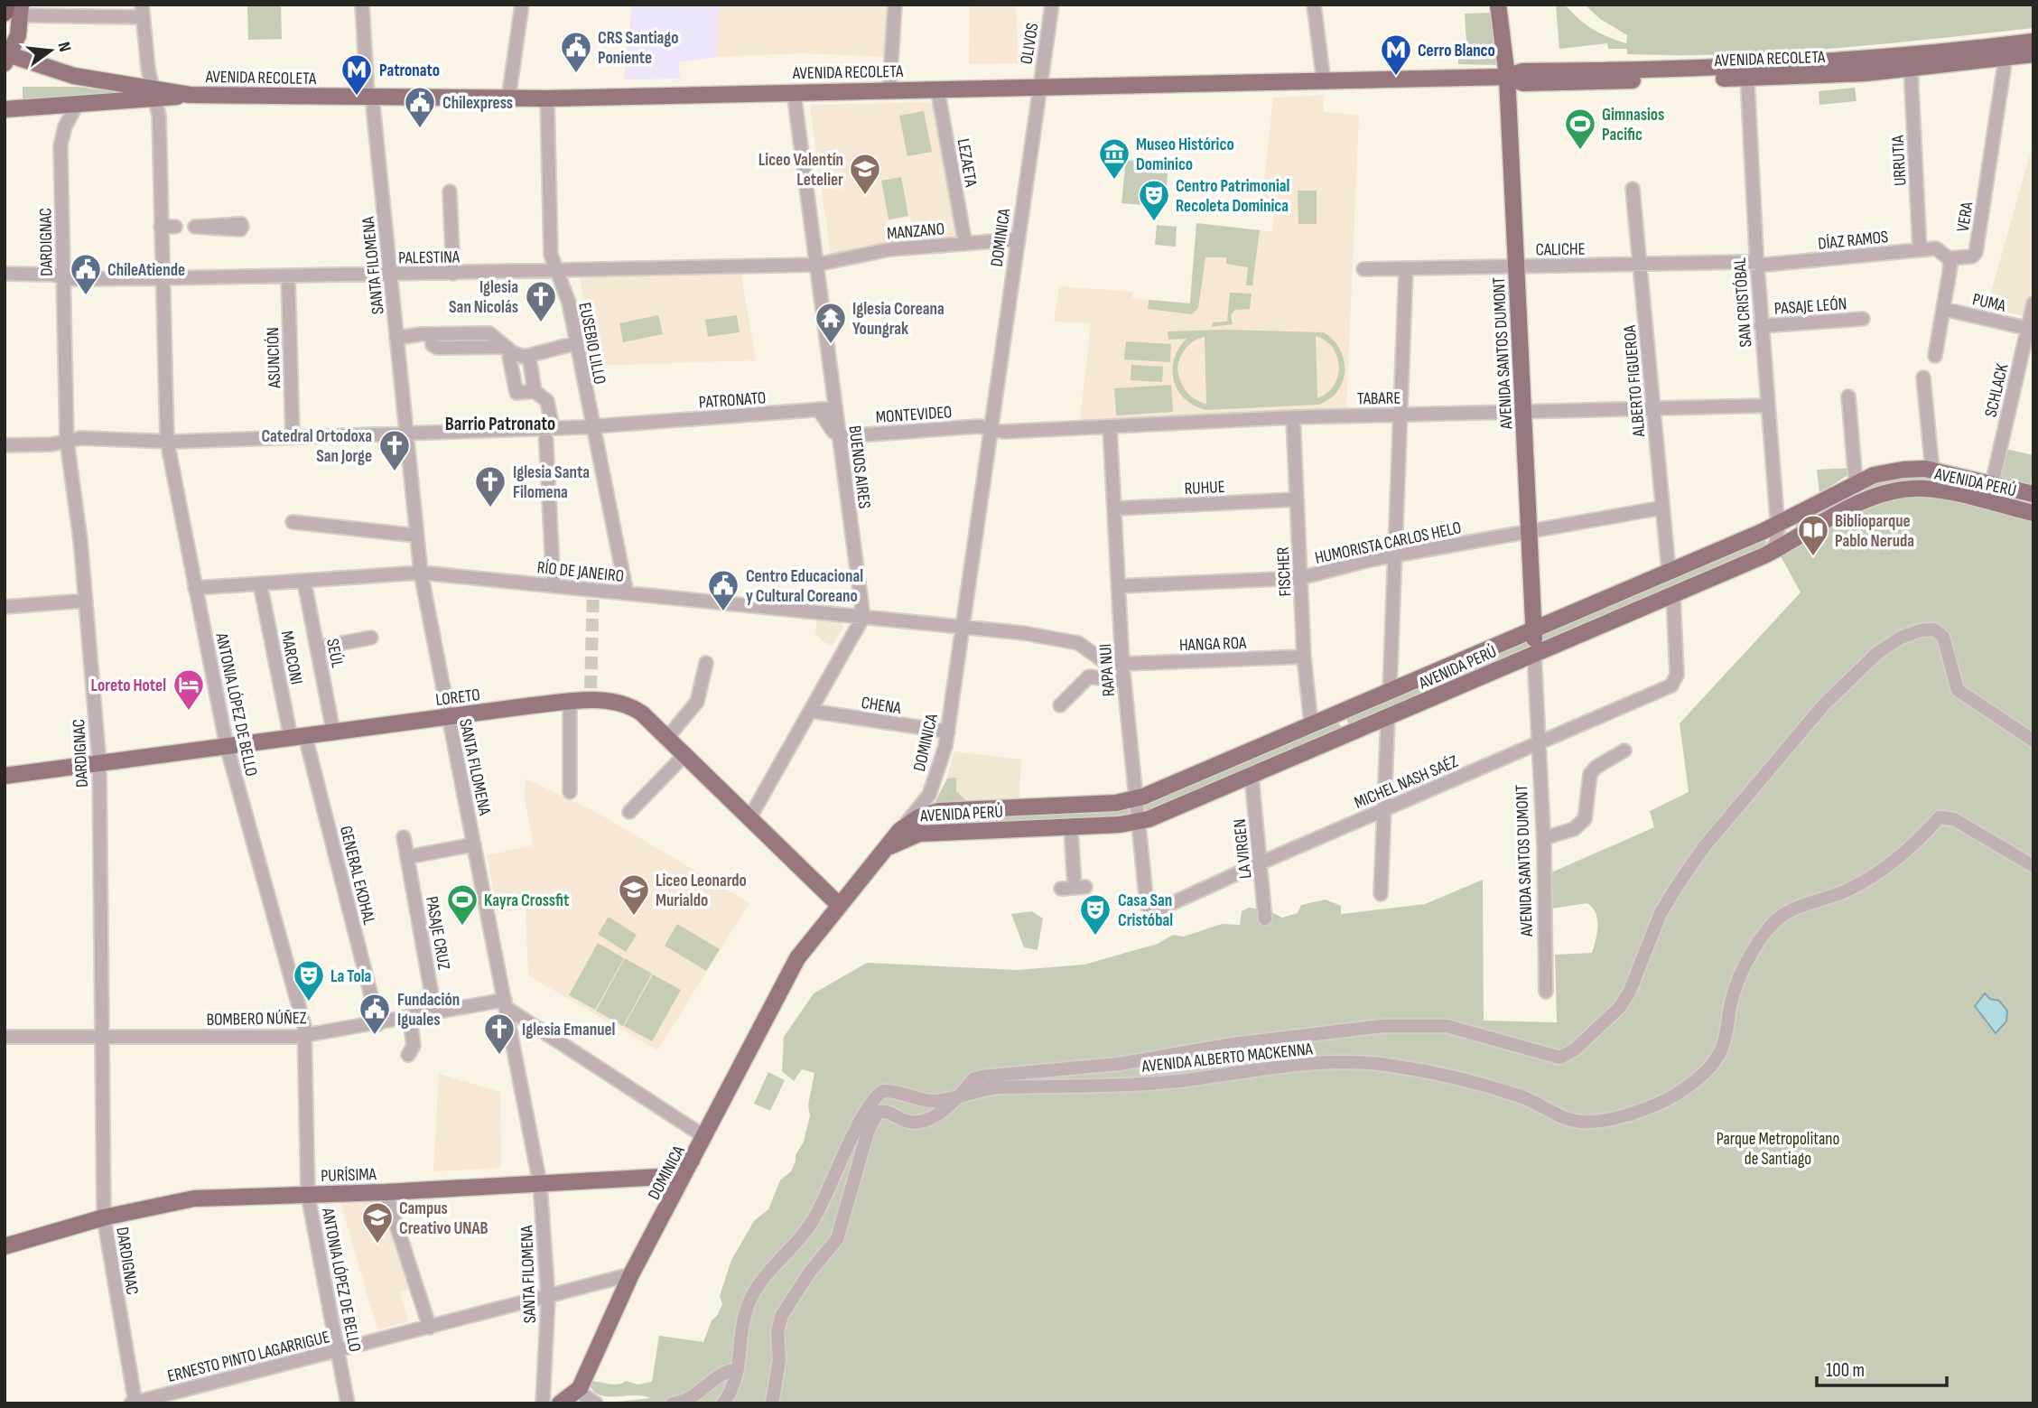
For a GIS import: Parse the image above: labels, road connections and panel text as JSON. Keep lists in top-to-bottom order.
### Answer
{
  "streets": {
    "main road": [
      "AVENIDA RECOLETA",
      "DOMINICA",
      "AVENIDA SANTOS DUMONT",
      "AVENIDA PERÚ",
      "LORETO",
      "PURÍSIMA"
    ],
    "street": [
      "OLIVOS",
      "URRUTIA",
      "LEZAETA",
      "VERA",
      "MANZANO",
      "DÍAZ RAMOS",
      "DARDIGNAC",
      "CALICHE",
      "PALESTINA",
      "SANTA FILOMENA",
      "PUMA",
      "SAN CRISTÓBAL",
      "PASAJE LEÓN",
      "EUSEBIO LILLO",
      "ASUNCIÓN",
      "ALBERTO FIGUEROA",
      "SCHLACK",
      "TABARE",
      "PATRONATO",
      "MONTEVIDEO",
      "BUENOS AIRES",
      "RUHUE",
      "HUMORISTA CARLOS HELO",
      "RÍO DE JANEIRO",
      "FISCHER",
      "HANGA ROA",
      "SEÚL",
      "MARCONI",
      "RAPA NUI",
      "ANTONIA LÓPEZ DE BELLO",
      "CHENA",
      "MICHEL NASH SAÉZ",
      "LA VIRGEN",
      "GENERAL EKDHAL",
      "PASAJE CRUZ",
      "BOMBERO NÚÑEZ",
      "AVENIDA ALBERTO MACKENNA",
      "ERNESTO PINTO LAGARRIGUE"
    ]
  },
  "crossings": [
    ["OLIVOS", "AVENIDA RECOLETA"],
    ["OLIVOS", "DOMINICA"],
    ["AVENIDA RECOLETA", "URRUTIA"],
    ["AVENIDA RECOLETA", "LEZAETA"],
    ["AVENIDA RECOLETA", "VERA"],
    ["AVENIDA RECOLETA", "DOMINICA"],
    ["AVENIDA RECOLETA", "DARDIGNAC"],
    ["AVENIDA RECOLETA", "SANTA FILOMENA"],
    ["AVENIDA RECOLETA", "SAN CRISTÓBAL"],
    ["AVENIDA RECOLETA", "EUSEBIO LILLO"],
    ["AVENIDA RECOLETA", "AVENIDA SANTOS DUMONT"],
    ["AVENIDA RECOLETA", "BUENOS AIRES"],
    ["AVENIDA RECOLETA", "ANTONIA LÓPEZ DE BELLO"],
    ["URRUTIA", "DÍAZ RAMOS"],
    ["LEZAETA", "MANZANO"],
    ["VERA", "DÍAZ RAMOS"],
    ["MANZANO", "DOMINICA"],
    ["MANZANO", "PALESTINA"],
    ["MANZANO", "BUENOS AIRES"],
    ["DOMINICA", "TABARE"],
    ["DOMINICA", "MONTEVIDEO"],
    ["DOMINICA", "AVENIDA PERÚ"],
    ["DOMINICA", "RÍO DE JANEIRO"],
    ["DOMINICA", "LORETO"],
    ["DOMINICA", "CHENA"],
    ["DOMINICA", "PURÍSIMA"],
    ["DOMINICA", "ERNESTO PINTO LAGARRIGUE"],
    ["DÍAZ RAMOS", "CALICHE"],
    ["DÍAZ RAMOS", "SAN CRISTÓBAL"],
    ["DARDIGNAC", "PALESTINA"],
    ["DARDIGNAC", "PATRONATO"],
    ["DARDIGNAC", "LORETO"],
    ["DARDIGNAC", "BOMBERO NÚÑEZ"],
    ["DARDIGNAC", "PURÍSIMA"],
    ["DARDIGNAC", "ERNESTO PINTO LAGARRIGUE"],
    ["CALICHE", "SAN CRISTÓBAL"],
    ["CALICHE", "AVENIDA SANTOS DUMONT"],
    ["CALICHE", "ALBERTO FIGUEROA"],
    ["PALESTINA", "SANTA FILOMENA"],
    ["PALESTINA", "EUSEBIO LILLO"],
    ["PALESTINA", "ASUNCIÓN"],
    ["PALESTINA", "BUENOS AIRES"],
    ["PALESTINA", "ANTONIA LÓPEZ DE BELLO"],
    ["SANTA FILOMENA", "PATRONATO"],
    ["SANTA FILOMENA", "RÍO DE JANEIRO"],
    ["SANTA FILOMENA", "LORETO"],
    ["SANTA FILOMENA", "BOMBERO NÚÑEZ"],
    ["SANTA FILOMENA", "PURÍSIMA"],
    ["SANTA FILOMENA", "ERNESTO PINTO LAGARRIGUE"],
    ["PUMA", "SCHLACK"],
    ["SAN CRISTÓBAL", "PASAJE LEÓN"],
    ["SAN CRISTÓBAL", "TABARE"],
    ["SAN CRISTÓBAL", "AVENIDA PERÚ"],
    ["EUSEBIO LILLO", "PATRONATO"],
    ["EUSEBIO LILLO", "RÍO DE JANEIRO"],
    ["AVENIDA SANTOS DUMONT", "TABARE"],
    ["AVENIDA SANTOS DUMONT", "AVENIDA PERÚ"],
    ["AVENIDA SANTOS DUMONT", "HUMORISTA CARLOS HELO"],
    ["AVENIDA SANTOS DUMONT", "MICHEL NASH SAÉZ"],
    ["ASUNCIÓN", "PATRONATO"],
    ["ALBERTO FIGUEROA", "TABARE"],
    ["ALBERTO FIGUEROA", "AVENIDA PERÚ"],
    ["ALBERTO FIGUEROA", "HUMORISTA CARLOS HELO"],
    ["SCHLACK", "AVENIDA PERÚ"],
    ["TABARE", "MONTEVIDEO"],
    ["TABARE", "FISCHER"],
    ["TABARE", "RAPA NUI"],
    ["PATRONATO", "BUENOS AIRES"],
    ["PATRONATO", "ANTONIA LÓPEZ DE BELLO"],
    ["MONTEVIDEO", "BUENOS AIRES"],
    ["BUENOS AIRES", "RÍO DE JANEIRO"],
    ["AVENIDA PERÚ", "FISCHER"],
    ["AVENIDA PERÚ", "RAPA NUI"],
    ["AVENIDA PERÚ", "MICHEL NASH SAÉZ"],
    ["AVENIDA PERÚ", "LA VIRGEN"],
    ["RUHUE", "FISCHER"],
    ["RUHUE", "RAPA NUI"],
    ["HUMORISTA CARLOS HELO", "FISCHER"],
    ["HUMORISTA CARLOS HELO", "RAPA NUI"],
    ["RÍO DE JANEIRO", "SEÚL"],
    ["RÍO DE JANEIRO", "MARCONI"],
    ["RÍO DE JANEIRO", "ANTONIA LÓPEZ DE BELLO"],
    ["FISCHER", "HANGA ROA"],
    ["HANGA ROA", "RAPA NUI"],
    ["SEÚL", "LORETO"],
    ["MARCONI", "LORETO"],
    ["MARCONI", "GENERAL EKDHAL"],
    ["RAPA NUI", "MICHEL NASH SAÉZ"],
    ["LORETO", "ANTONIA LÓPEZ DE BELLO"],
    ["LORETO", "GENERAL EKDHAL"],
    ["ANTONIA LÓPEZ DE BELLO", "BOMBERO NÚÑEZ"],
    ["ANTONIA LÓPEZ DE BELLO", "PURÍSIMA"],
    ["ANTONIA LÓPEZ DE BELLO", "ERNESTO PINTO LAGARRIGUE"],
    ["MICHEL NASH SAÉZ", "LA VIRGEN"],
    ["GENERAL EKDHAL", "BOMBERO NÚÑEZ"],
    ["PASAJE CRUZ", "BOMBERO NÚÑEZ"]
  ],
  "districts": ["Barrio Patronato"],
  "parks": ["Parque Metropolitano de Santiago"],
  "places": {
    "public building": [
      "CRS Santiago Poniente",
      "Chilexpress",
      "ChileAtiende",
      "Centro Educacional y Cultural Coreano",
      "Fundación Iguales"
    ],
    "metro station": ["Cerro Blanco", "Patronato"],
    "sports": ["Gimnasios Pacific", "Kayra Crossfit"],
    "museum": ["Museo Histórico Dominico"],
    "school or university": ["Liceo Valentín Letelier", "Liceo Leonardo Murialdo", "Campus Creativo UNAB"],
    "theatre": ["Centro Patrimonial Recoleta Dominica", "Casa San Cristóbal", "La Tola"],
    "church": [
      "Iglesia San Nicolás",
      "Catedral Ortodoxa San Jorge",
      "Iglesia Santa Filomena",
      "Iglesia Emanuel"
    ],
    "temple": ["Iglesia Coreana Youngrak"],
    "library": ["Biblioparque Pablo Neruda"],
    "hotel": ["Loreto Hotel"]
  },
  "scale_bar": "100 m",
  "north": "right"
}
